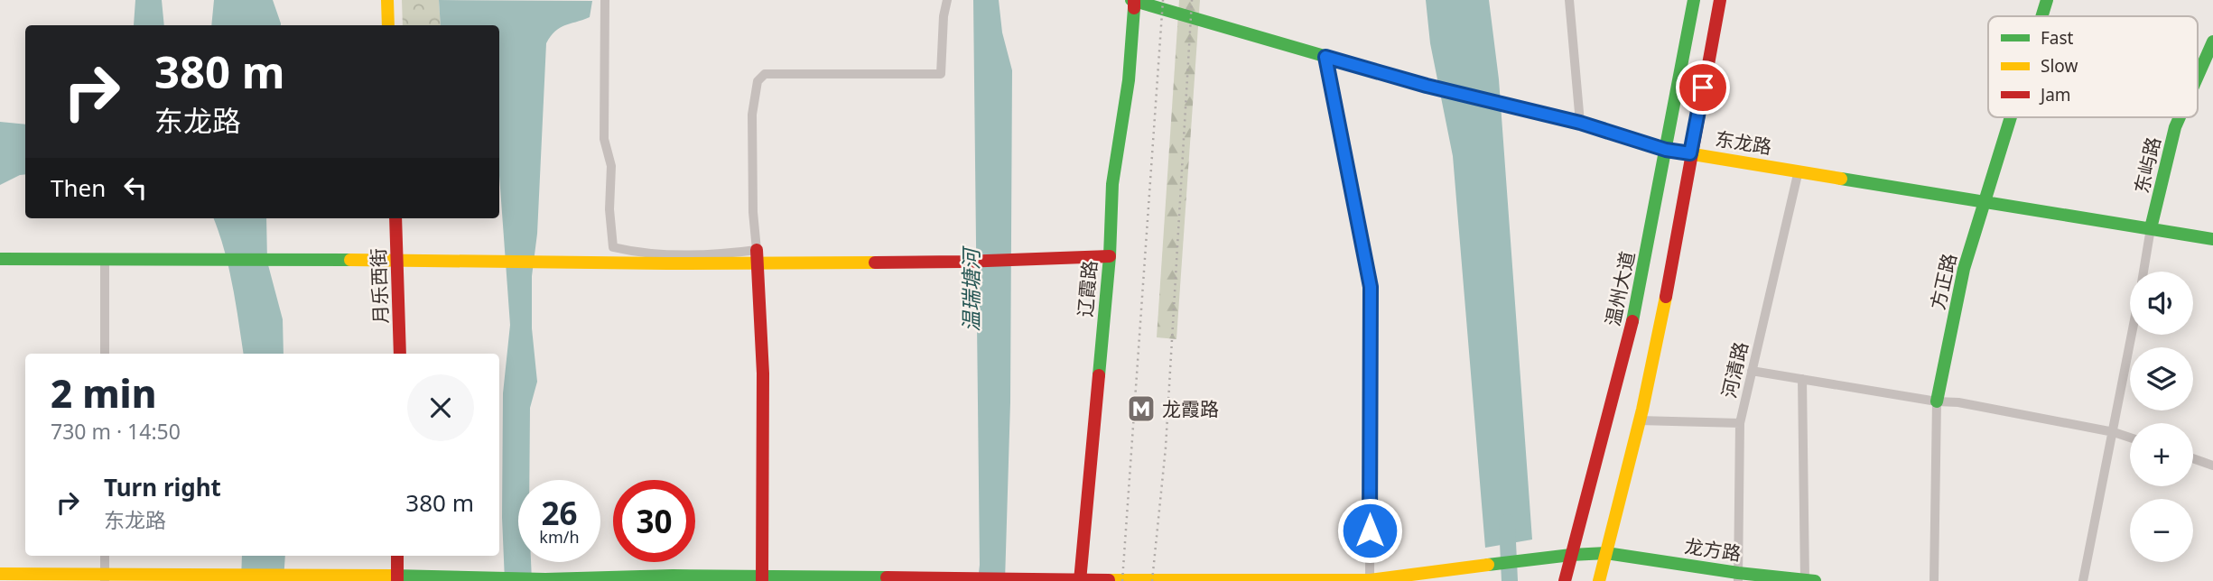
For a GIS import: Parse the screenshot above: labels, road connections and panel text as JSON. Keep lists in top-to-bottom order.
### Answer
{
  "streets": {
    "street": [
      "东龙路",
      "东屿路",
      "方正路",
      "月乐西街",
      "辽霞路",
      "温州大道",
      "河清路",
      "龙方路"
    ]
  },
  "crossings": [
    ["东龙路", "东屿路"],
    ["东龙路", "方正路"],
    ["东龙路", "辽霞路"],
    ["东龙路", "温州大道"],
    ["东龙路", "河清路"],
    ["河清路", "龙方路"]
  ],
  "water": ["温瑞塘河"],
  "places": {
    "metro station": ["龙霞路"]
  },
  "legend": ["Fast", "Slow", "Jam"],
  "page": {
    "turn": ["380 m", "东龙路"],
    "then": "Then",
    "map_buttons": ["+", "−"],
    "heading": ["2 min", "730 m · 14:50"],
    "list": [
      {
        "name": "Turn right",
        "note": "东龙路",
        "value": "380 m"
      }
    ],
    "speed": "26 km/h",
    "limit": "30"
  }
}
